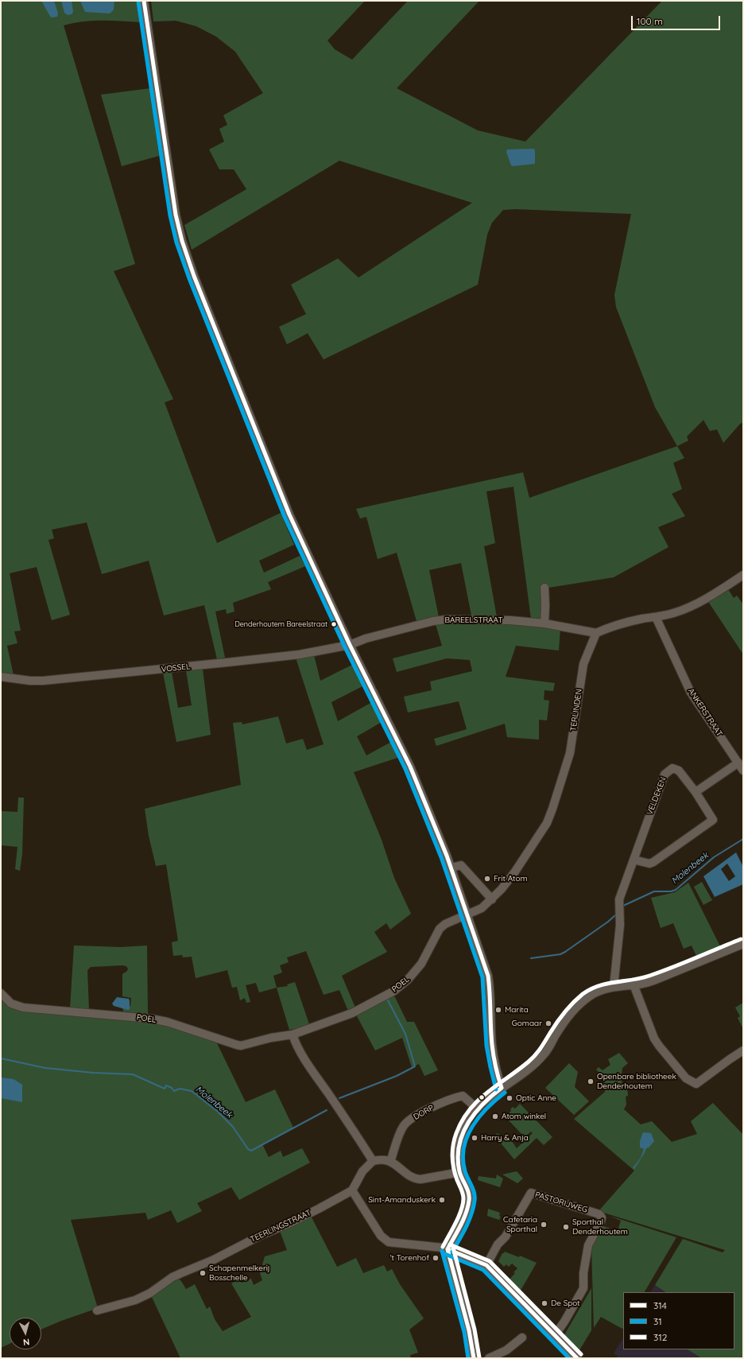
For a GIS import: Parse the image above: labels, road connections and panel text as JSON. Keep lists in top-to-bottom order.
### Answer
{
  "streets": {
    "street": [
      "BAREELSTRAAT",
      "VOSSEL",
      "TERLINDEN",
      "ANKERSTRAAT",
      "VELDEKEN",
      "POEL",
      "DORP",
      "PASTORIJWEG",
      "TEERLINGSTRAAT"
    ]
  },
  "crossings": [
    ["BAREELSTRAAT", "VOSSEL"],
    ["BAREELSTRAAT", "TERLINDEN"],
    ["TERLINDEN", "POEL"]
  ],
  "water": ["Molenbeek"],
  "places": [
    "Denderhoutem Bareelstraat",
    "Frit Atom",
    "Marita",
    "Gomaar",
    "Openbare bibliotheek Denderhoutem",
    "Optic Anne",
    "Atom winkel",
    "Harry & Anja",
    "Sint-Amanduskerk",
    "Cafetaria Sporthal",
    "Sporthal Denderhoutem",
    "'t Torenhof",
    "Schapenmelkerij Bosschelle",
    "De Spot"
  ],
  "lines": ["transit line 314", "transit line 31", "transit line 312"],
  "legend": ["314", "31", "312"],
  "scale_bar": "100 m",
  "north": "bottom"
}
